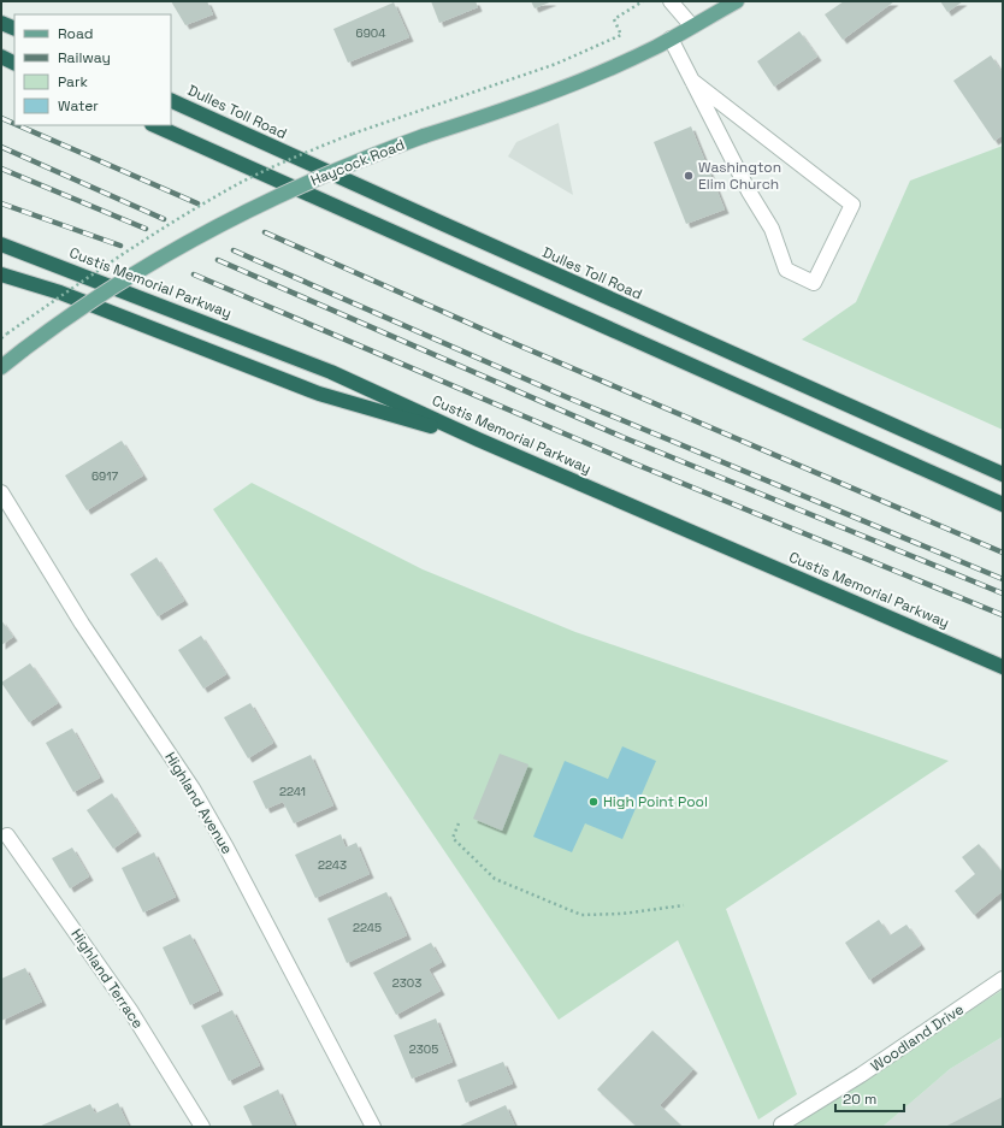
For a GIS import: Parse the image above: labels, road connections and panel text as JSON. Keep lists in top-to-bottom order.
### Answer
{
  "streets": {
    "highway": ["Dulles Toll Road", "Custis Memorial Parkway"],
    "main road": ["Haycock Road"],
    "street": ["Highland Avenue", "Highland Terrace", "Woodland Drive"]
  },
  "places": ["Washington Elim Church", "High Point Pool"],
  "house_numbers": [
    "6904",
    "6917",
    "2241",
    "2243",
    "2245",
    "2303",
    "2305"
  ],
  "legend": [
    "Road",
    "Railway",
    "Park",
    "Water"
  ],
  "scale_bar": "20 m"
}
